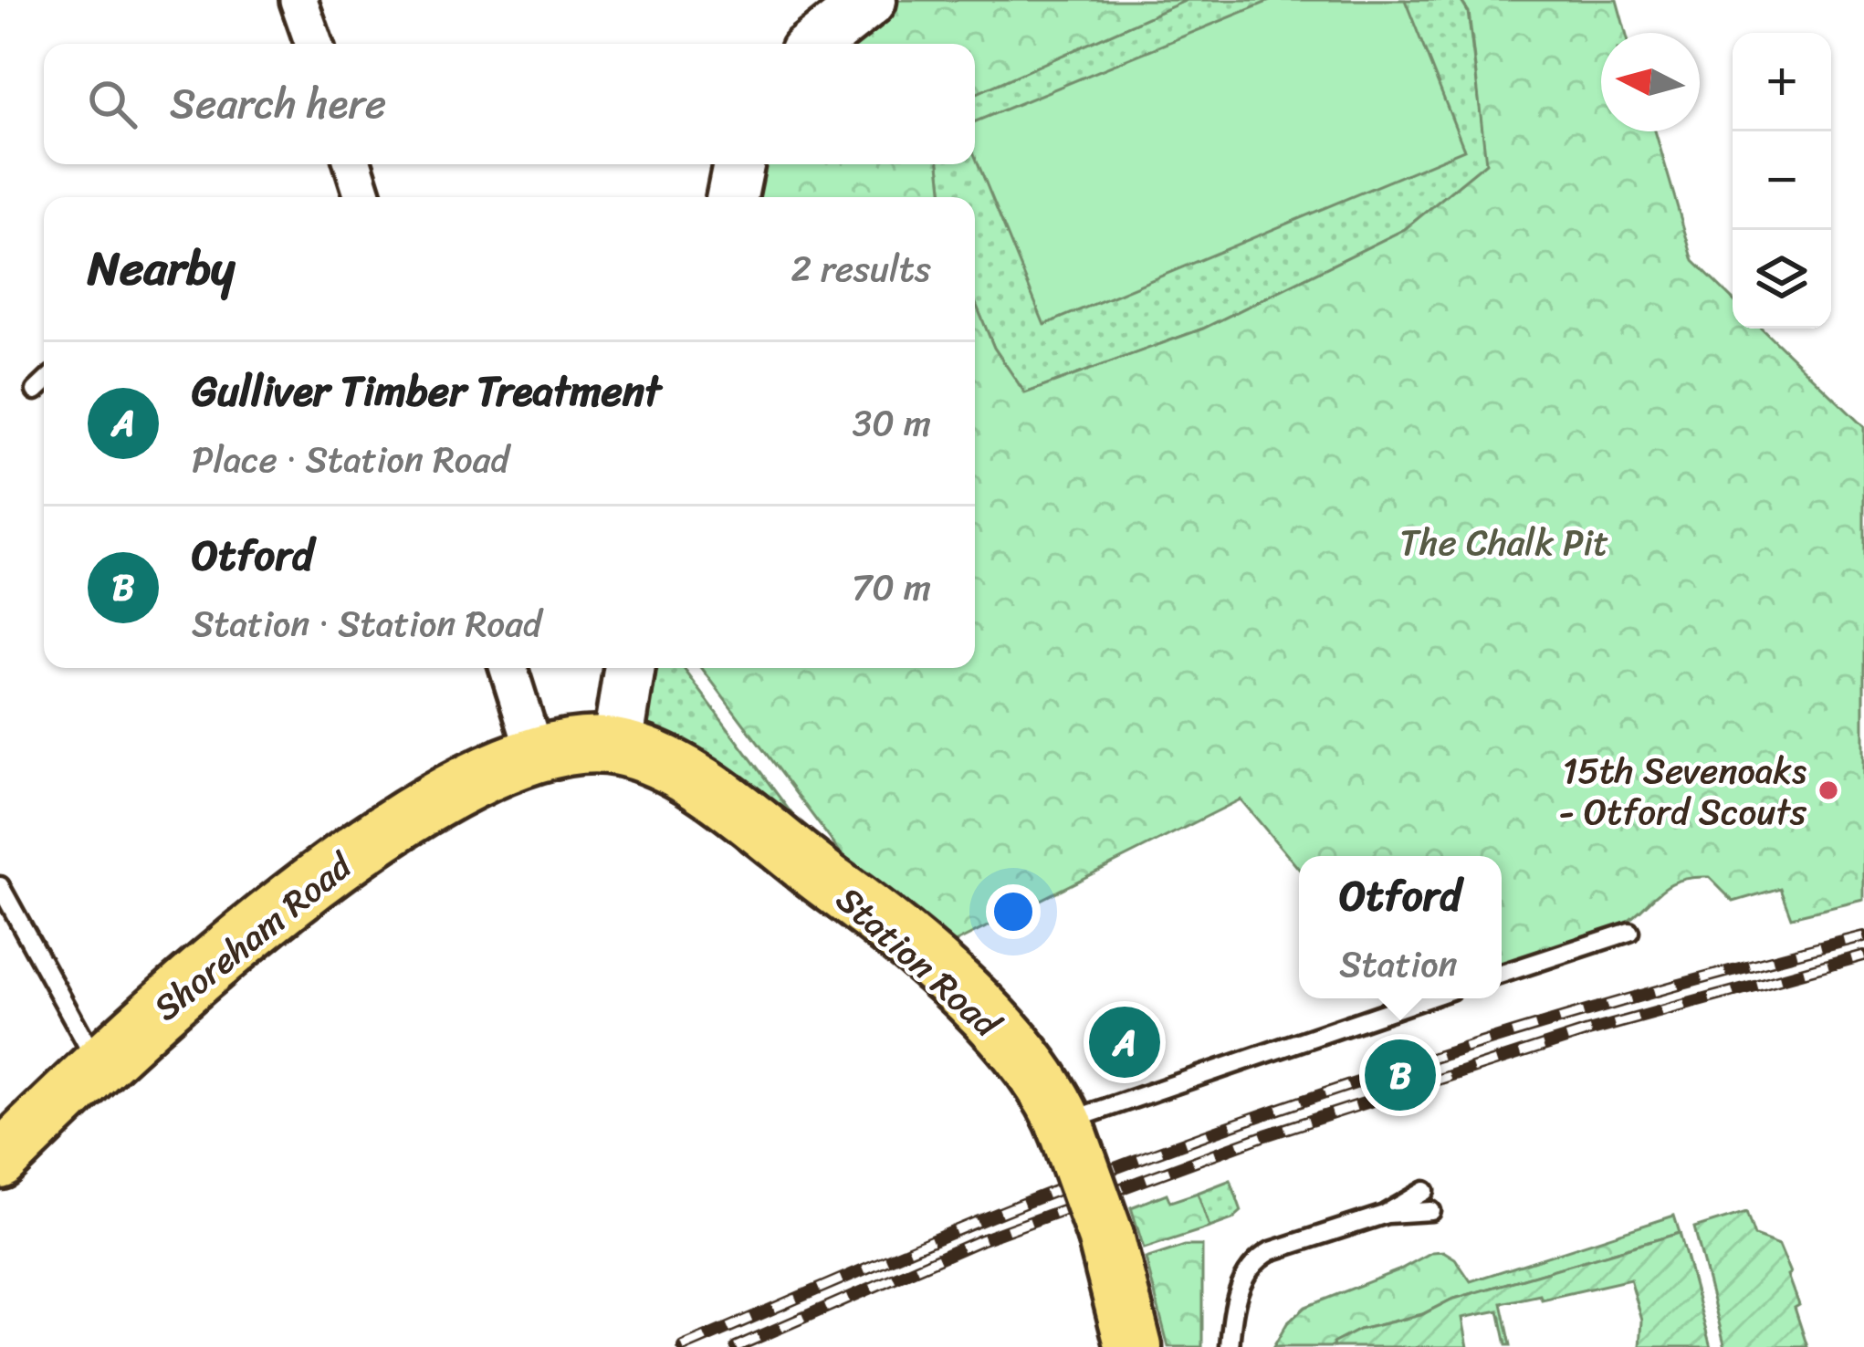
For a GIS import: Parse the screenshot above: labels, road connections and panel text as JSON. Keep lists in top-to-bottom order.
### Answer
{
  "streets": {
    "main road": ["Shoreham Road", "Station Road"]
  },
  "crossings": [
    ["Shoreham Road", "Station Road"]
  ],
  "parks": ["The Chalk Pit"],
  "places": ["15th Sevenoaks - Otford Scouts"],
  "north": "left",
  "page": {
    "map_buttons": ["+", "−"],
    "search": "Search here",
    "heading": ["Nearby", "2 results"],
    "list": [
      {
        "mark": "A",
        "name": "Gulliver Timber Treatment",
        "note": "Place · Station Road",
        "value": "30 m"
      },
      {
        "mark": "B",
        "name": "Otford",
        "note": "Station · Station Road",
        "value": "70 m"
      }
    ],
    "popup": ["Otford", "Station"],
    "pins": ["A", "B"]
  }
}
